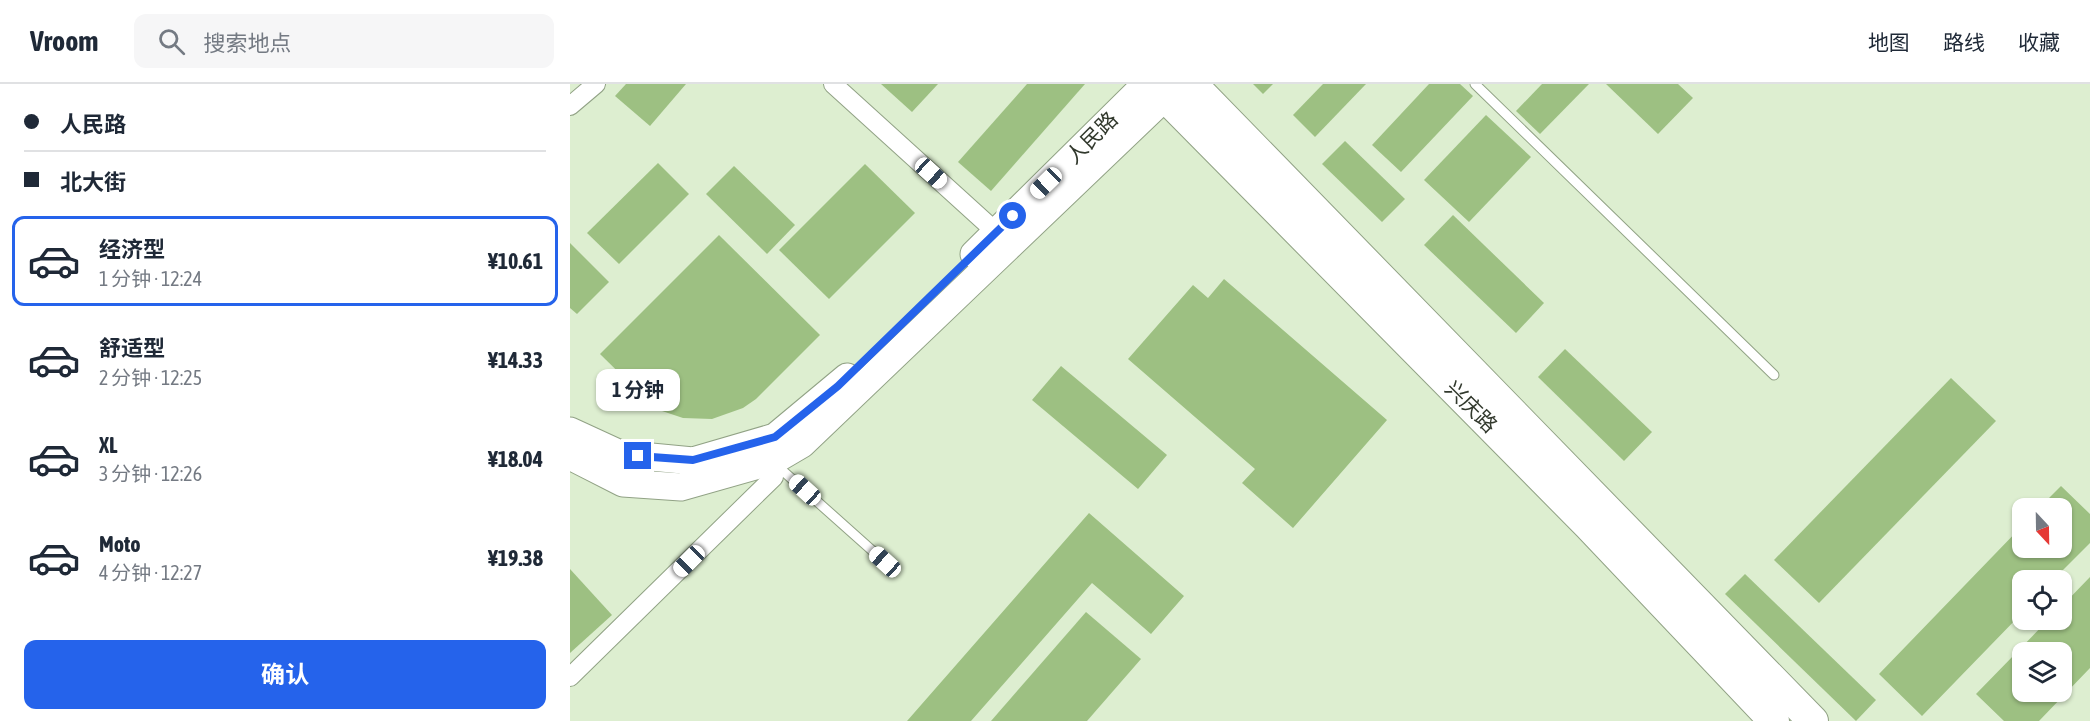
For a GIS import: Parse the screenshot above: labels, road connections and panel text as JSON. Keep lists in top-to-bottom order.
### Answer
{
  "streets": {
    "main road": ["人民路", "兴庆路"]
  },
  "crossings": [
    ["人民路", "兴庆路"]
  ],
  "north": "bottom",
  "page": {
    "header": "Vroom",
    "search": "搜索地点",
    "nav": ["地图", "路线", "收藏"],
    "banner": ["人民路", "北大街"],
    "list": [
      {
        "name": "经济型",
        "note": "1 分钟 · 12:24",
        "value": "¥10.61"
      },
      {
        "name": "舒适型",
        "note": "2 分钟 · 12:25",
        "value": "¥14.33"
      },
      {
        "name": "XL",
        "note": "3 分钟 · 12:26",
        "value": "¥18.04"
      },
      {
        "name": "Moto",
        "note": "4 分钟 · 12:27",
        "value": "¥19.38"
      }
    ],
    "bubble": "1 分钟",
    "buttons": "确认"
  }
}
